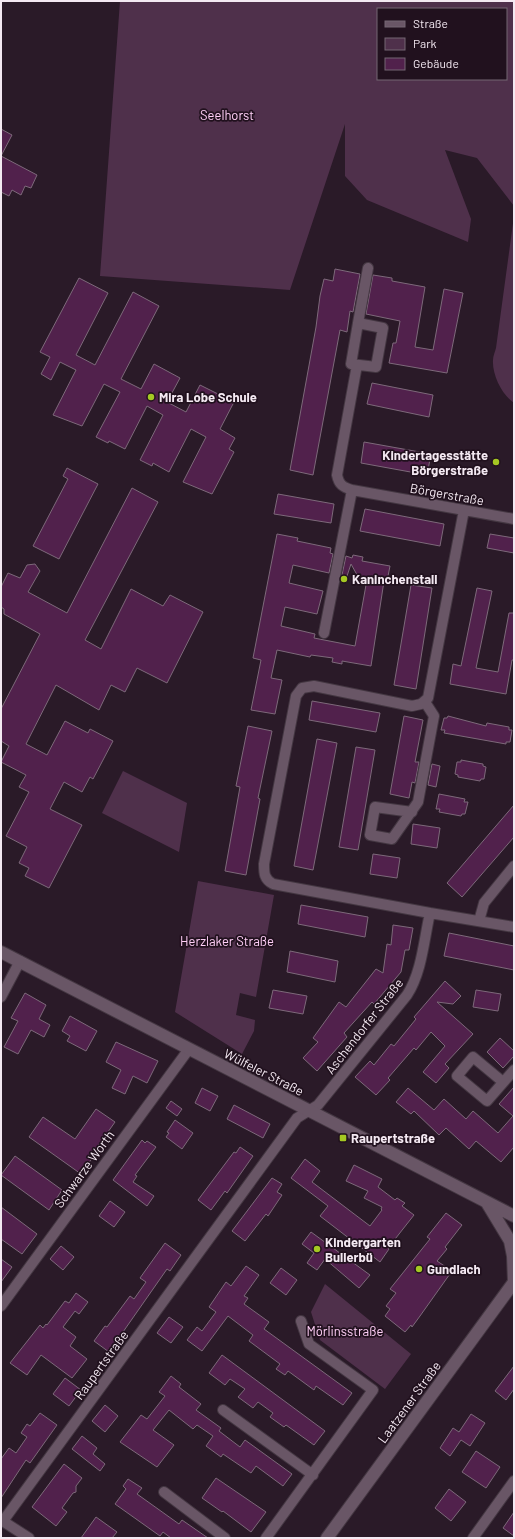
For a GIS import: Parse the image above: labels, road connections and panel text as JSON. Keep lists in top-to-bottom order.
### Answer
{
  "streets": {
    "main road": ["Wülfeler Straße", "Laatzener Straße"],
    "street": [
      "Börgerstraße",
      "Aschendorfer Straße",
      "Schwarze Worth",
      "Raupertstraße"
    ]
  },
  "crossings": [
    ["Aschendorfer Straße", "Wülfeler Straße"],
    ["Aschendorfer Straße", "Raupertstraße"],
    ["Wülfeler Straße", "Schwarze Worth"],
    ["Wülfeler Straße", "Raupertstraße"]
  ],
  "parks": ["Seelhorst", "Herzlaker Straße", "Mörlinsstraße"],
  "places": {
    "other": [
      "Mira Lobe Schule",
      "Kindertagesstätte Börgerstraße",
      "Kaninchenstall",
      "Kindergarten Bullerbü",
      "Gundlach"
    ],
    "transit": ["Raupertstraße"]
  },
  "legend": ["Straße", "Park", "Gebäude"]
}
